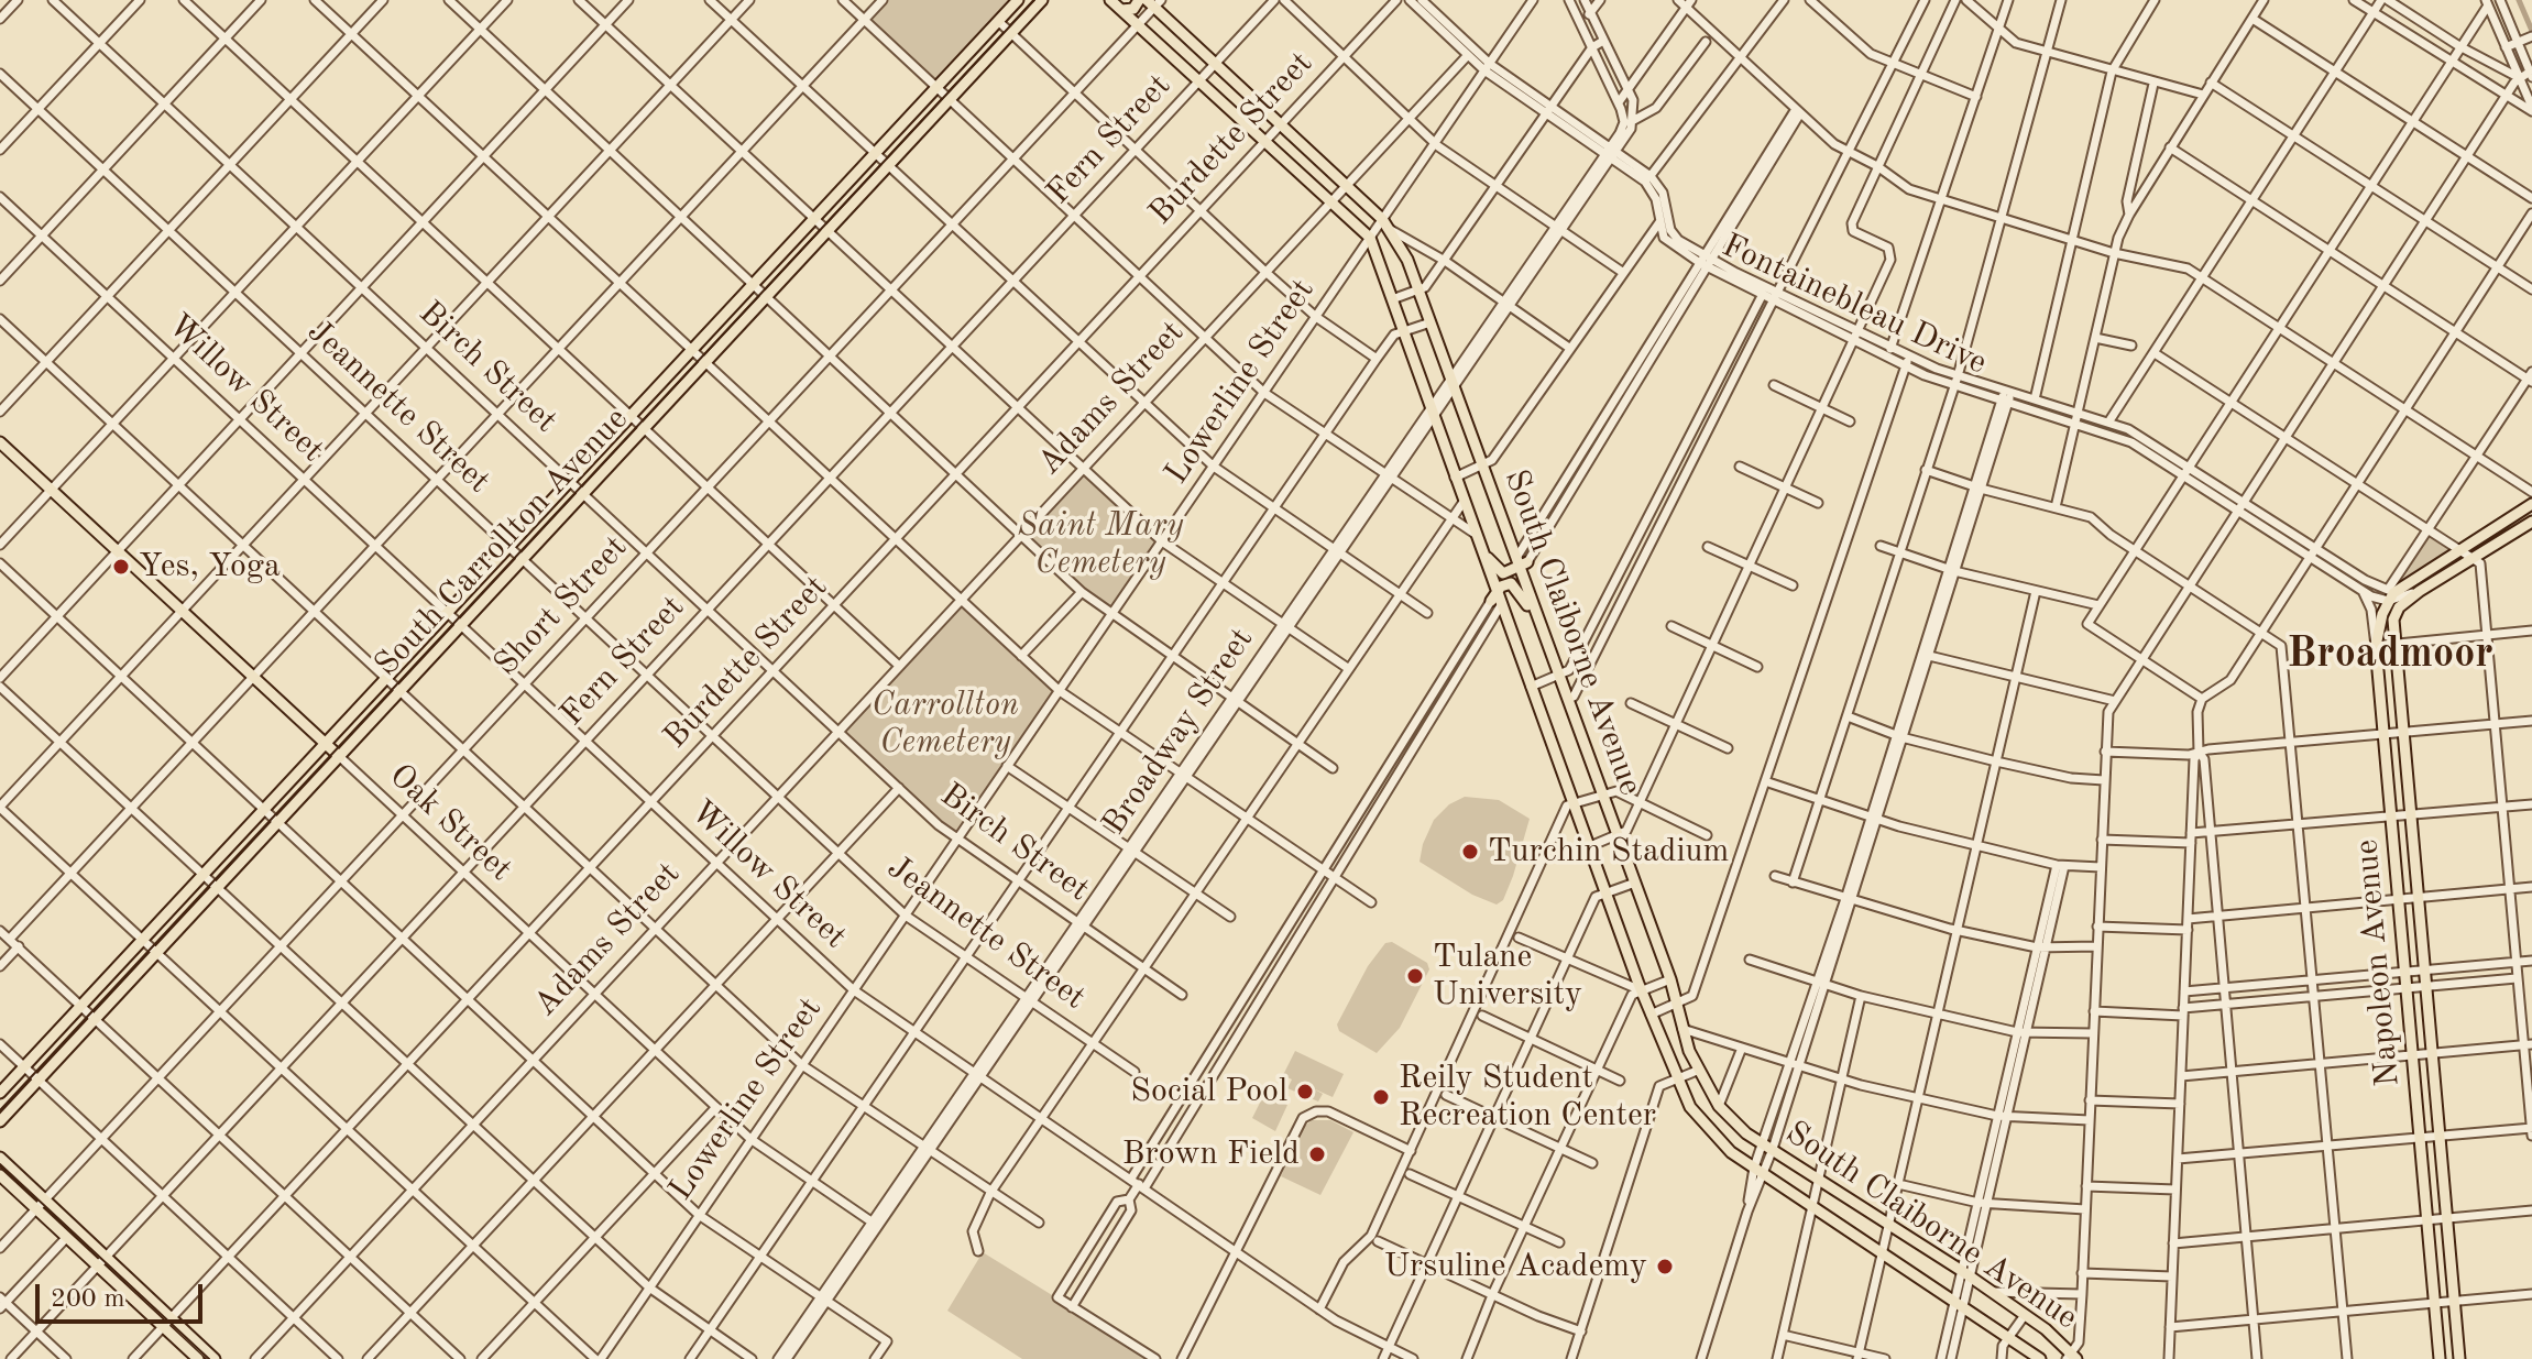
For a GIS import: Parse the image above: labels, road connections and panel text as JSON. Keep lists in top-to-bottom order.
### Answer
{
  "streets": {
    "main road": [
      "South Carrollton Avenue",
      "South Claiborne Avenue",
      "Oak Street",
      "Napoleon Avenue"
    ],
    "street": [
      "Burdette Street",
      "Fern Street",
      "Fontainebleau Drive",
      "Birch Street",
      "Lowerline Street",
      "Willow Street",
      "Adams Street",
      "Jeannette Street",
      "Short Street",
      "Broadway Street"
    ]
  },
  "crossings": [
    ["Burdette Street", "Birch Street"],
    ["Burdette Street", "Willow Street"],
    ["Burdette Street", "Jeannette Street"],
    ["Burdette Street", "South Claiborne Avenue"],
    ["Burdette Street", "Oak Street"],
    ["Fern Street", "Birch Street"],
    ["Fern Street", "Willow Street"],
    ["Fern Street", "Jeannette Street"],
    ["Fern Street", "South Claiborne Avenue"],
    ["Fern Street", "Oak Street"],
    ["Fontainebleau Drive", "Lowerline Street"],
    ["Fontainebleau Drive", "Adams Street"],
    ["Fontainebleau Drive", "Broadway Street"],
    ["Fontainebleau Drive", "Napoleon Avenue"],
    ["Birch Street", "Lowerline Street"],
    ["Birch Street", "Adams Street"],
    ["Birch Street", "South Carrollton Avenue"],
    ["Birch Street", "Short Street"],
    ["Birch Street", "Broadway Street"],
    ["Lowerline Street", "Willow Street"],
    ["Lowerline Street", "Jeannette Street"],
    ["Lowerline Street", "South Claiborne Avenue"],
    ["Lowerline Street", "Oak Street"],
    ["Willow Street", "Adams Street"],
    ["Willow Street", "South Carrollton Avenue"],
    ["Willow Street", "Short Street"],
    ["Willow Street", "Broadway Street"],
    ["Adams Street", "Jeannette Street"],
    ["Adams Street", "South Claiborne Avenue"],
    ["Adams Street", "Oak Street"],
    ["Jeannette Street", "South Carrollton Avenue"],
    ["Jeannette Street", "Short Street"],
    ["Jeannette Street", "Broadway Street"],
    ["South Carrollton Avenue", "Oak Street"],
    ["Short Street", "South Claiborne Avenue"],
    ["Short Street", "Oak Street"],
    ["South Claiborne Avenue", "Broadway Street"],
    ["Broadway Street", "Oak Street"]
  ],
  "districts": ["Broadmoor"],
  "parks": ["Saint Mary Cemetery", "Carrollton Cemetery"],
  "places": [
    "Yes, Yoga",
    "Turchin Stadium",
    "Tulane University",
    "Social Pool",
    "Reily Student Recreation Center",
    "Brown Field",
    "Ursuline Academy"
  ],
  "scale_bar": "200 m"
}
